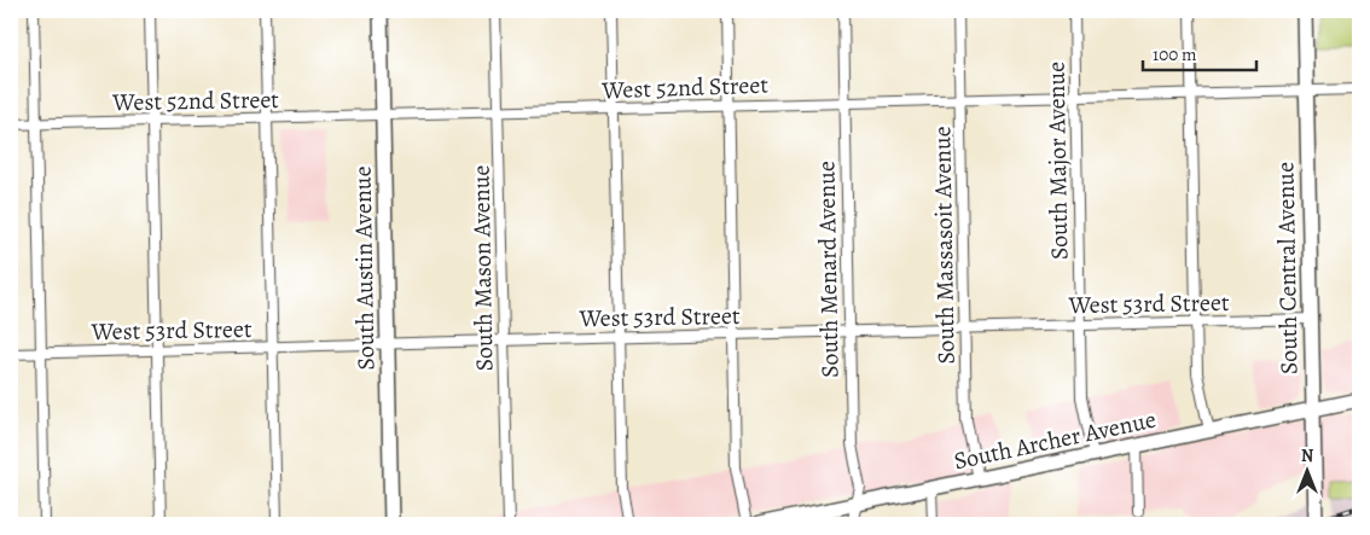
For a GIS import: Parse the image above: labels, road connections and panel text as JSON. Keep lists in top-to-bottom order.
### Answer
{
  "streets": {
    "main road": ["South Austin Avenue", "South Central Avenue", "South Archer Avenue"],
    "street": [
      "West 52nd Street",
      "South Major Avenue",
      "South Massasoit Avenue",
      "South Mason Avenue",
      "South Menard Avenue",
      "West 53rd Street"
    ]
  },
  "crossings": [
    ["West 52nd Street", "South Major Avenue"],
    ["West 52nd Street", "South Massasoit Avenue"],
    ["West 52nd Street", "South Austin Avenue"],
    ["West 52nd Street", "South Mason Avenue"],
    ["West 52nd Street", "South Central Avenue"],
    ["West 52nd Street", "South Menard Avenue"],
    ["South Major Avenue", "West 53rd Street"],
    ["South Major Avenue", "South Archer Avenue"],
    ["South Massasoit Avenue", "West 53rd Street"],
    ["South Massasoit Avenue", "South Archer Avenue"],
    ["South Austin Avenue", "West 53rd Street"],
    ["South Mason Avenue", "West 53rd Street"],
    ["South Central Avenue", "West 53rd Street"],
    ["South Central Avenue", "South Archer Avenue"],
    ["South Menard Avenue", "West 53rd Street"],
    ["South Menard Avenue", "South Archer Avenue"]
  ],
  "scale_bar": "100 m",
  "north": "top"
}
